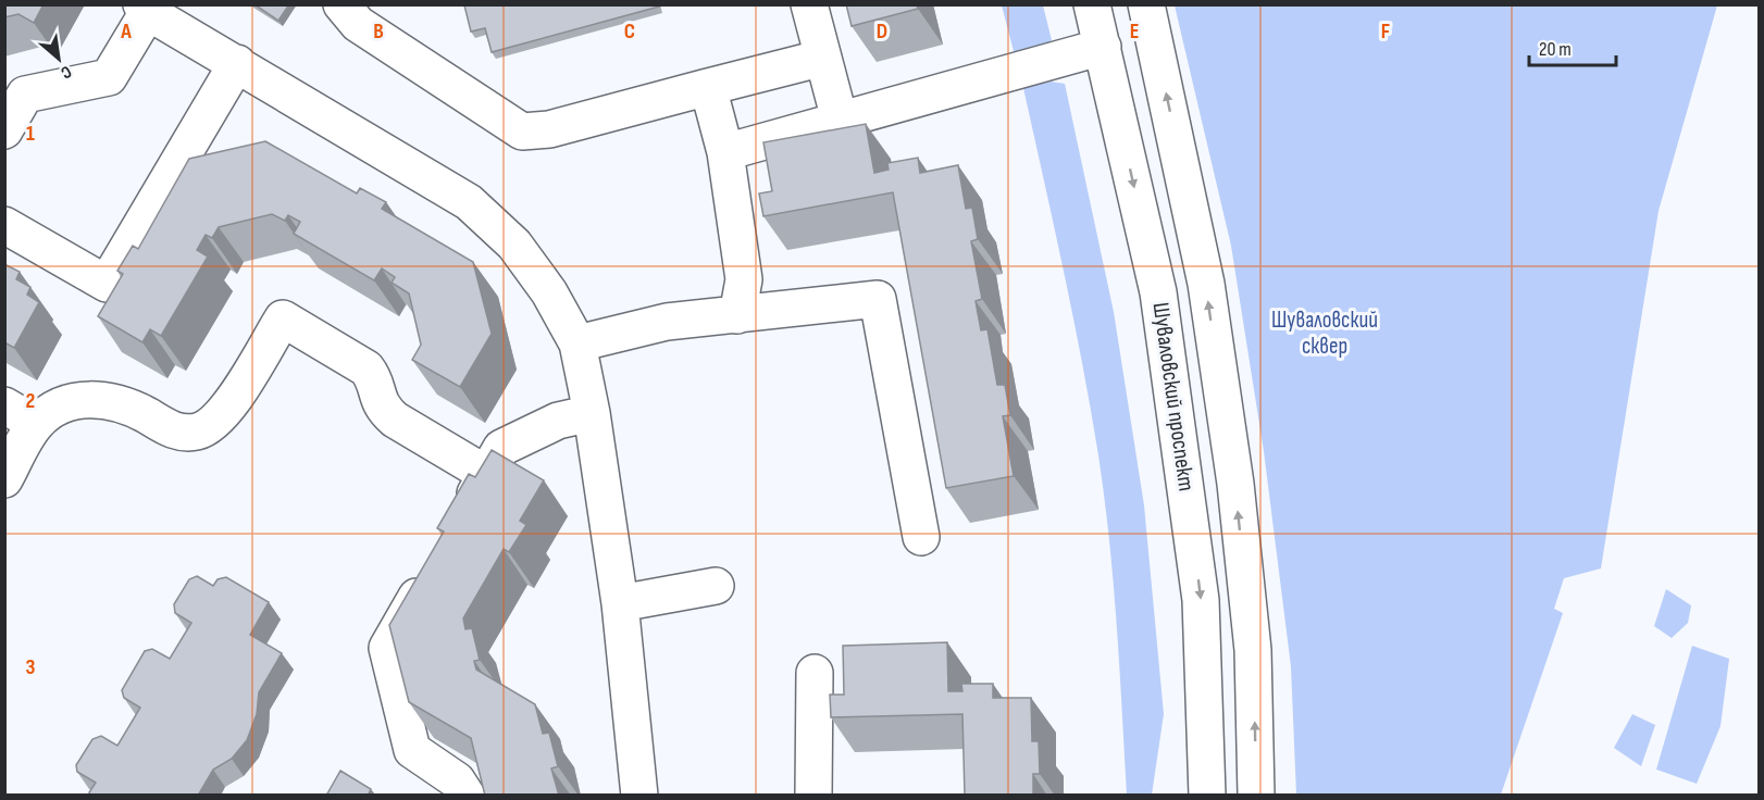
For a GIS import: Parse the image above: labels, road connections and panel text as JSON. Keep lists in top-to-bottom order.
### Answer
{
  "streets": {
    "street": ["Шуваловский проспект"]
  },
  "parks": ["Шуваловский сквер"],
  "scale_bar": "20 m",
  "north": "bottom right",
  "grid": {
    "columns": [
      "A",
      "B",
      "C",
      "D",
      "E",
      "F"
    ],
    "rows": ["1", "2", "3"]
  }
}
